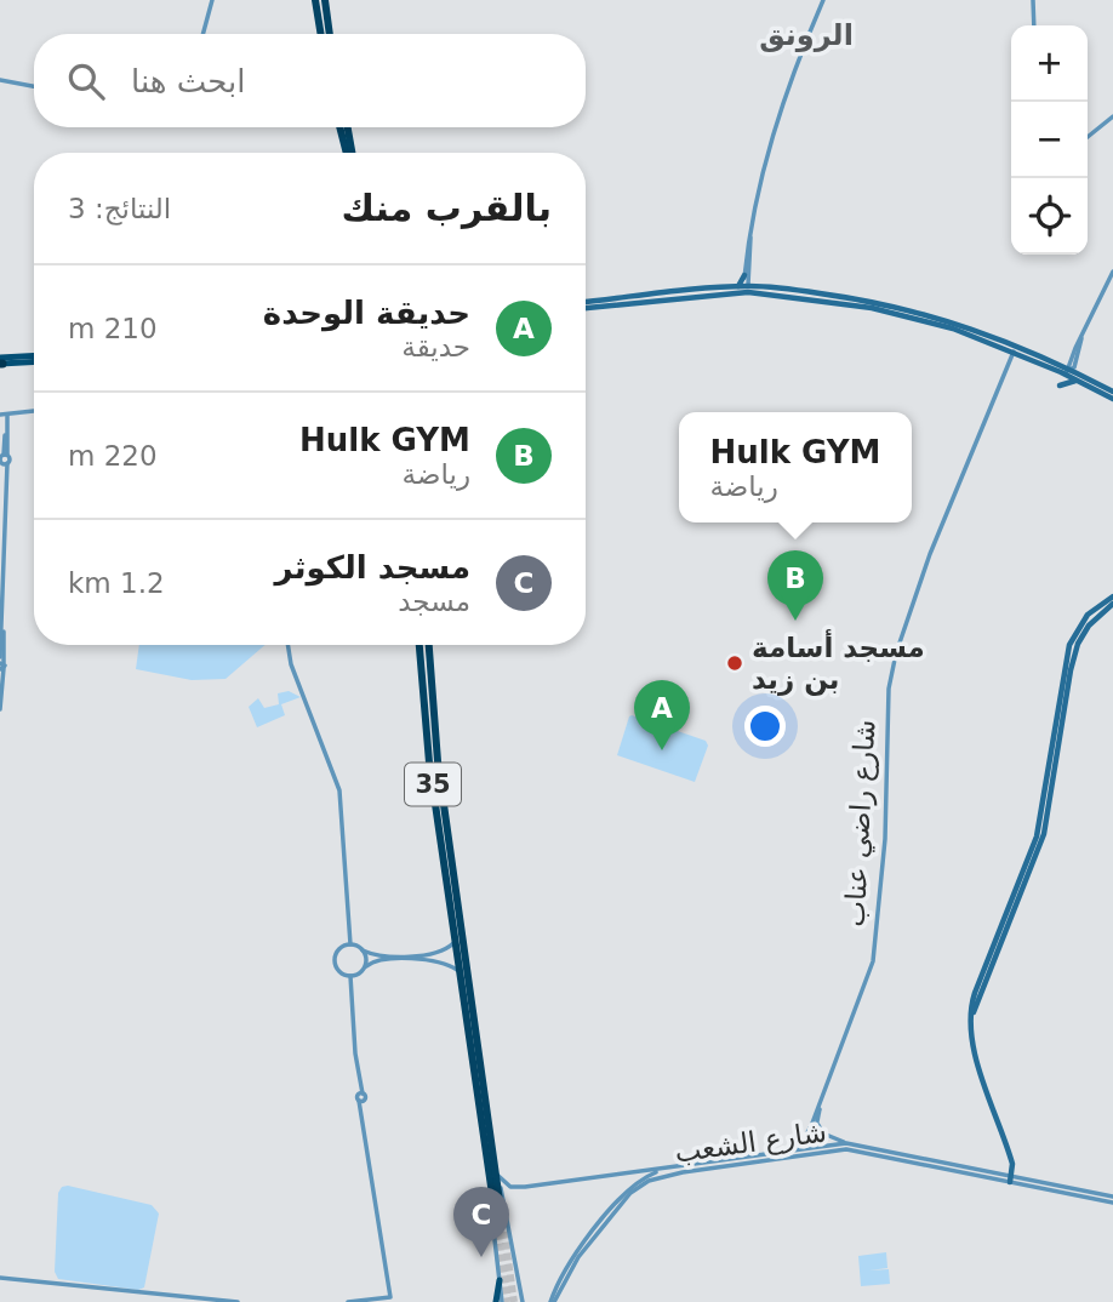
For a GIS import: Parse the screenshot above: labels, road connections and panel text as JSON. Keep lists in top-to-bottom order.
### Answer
{
  "streets": {
    "highway": ["35"],
    "street": ["شارع راضي عناب", "شارع الشعب"]
  },
  "crossings": [
    ["35", "شارع الشعب"],
    ["شارع راضي عناب", "شارع الشعب"]
  ],
  "districts": ["الرونق"],
  "places": ["مسجد أسامة بن زيد"],
  "page": {
    "map_buttons": ["+", "−"],
    "search": "ابحث هنا",
    "heading": ["بالقرب منك", "النتائج: 3"],
    "list": [
      {
        "mark": "A",
        "name": "حديقة الوحدة",
        "note": "حديقة",
        "value": "210 m"
      },
      {
        "mark": "B",
        "name": "Hulk GYM",
        "note": "رياضة",
        "value": "220 m"
      },
      {
        "mark": "C",
        "name": "مسجد الكوثر",
        "note": "مسجد",
        "value": "1.2 km"
      }
    ],
    "popup": ["Hulk GYM", "رياضة"],
    "pins": ["B", "A", "C"]
  }
}
